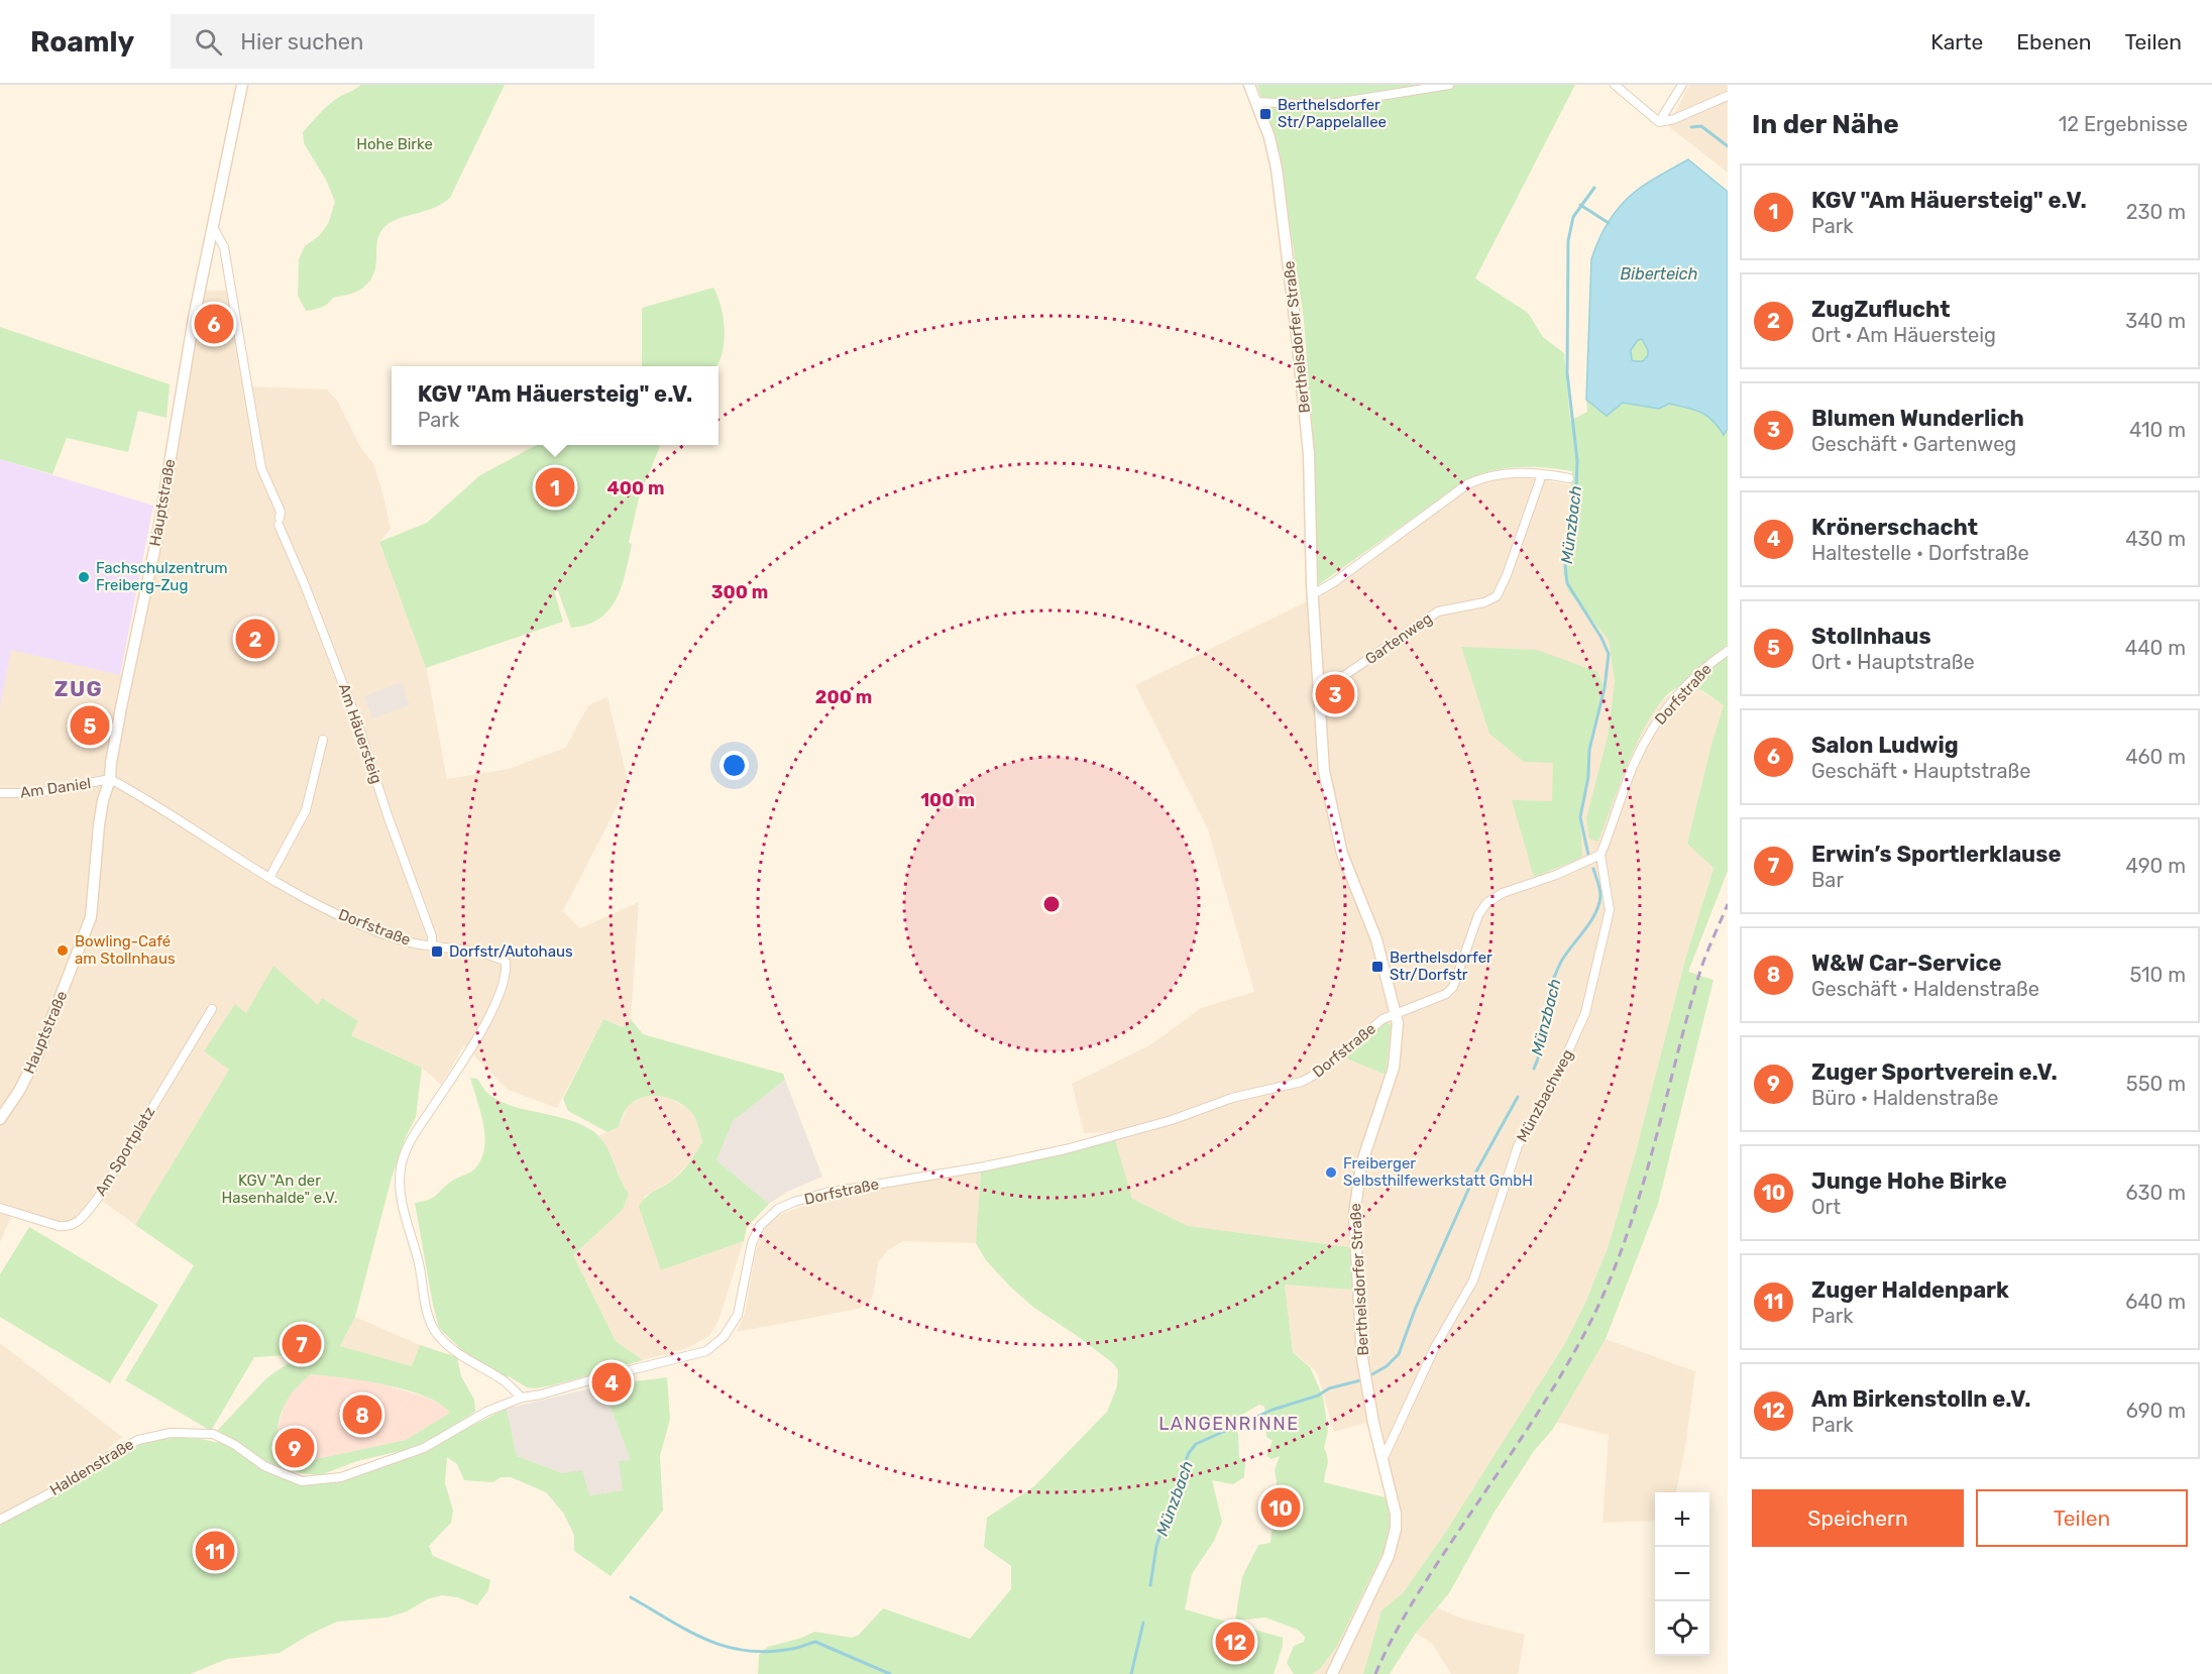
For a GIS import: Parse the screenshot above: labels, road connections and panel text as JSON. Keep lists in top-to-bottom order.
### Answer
{
  "streets": {
    "street": [
      "Berthelsdorfer Straße",
      "Hauptstraße",
      "Gartenweg",
      "Dorfstraße",
      "Am Häuersteig",
      "Am Daniel",
      "Münzbachweg",
      "Am Sportplatz",
      "Haldenstraße"
    ]
  },
  "crossings": [
    ["Berthelsdorfer Straße", "Gartenweg"],
    ["Berthelsdorfer Straße", "Dorfstraße"],
    ["Berthelsdorfer Straße", "Münzbachweg"],
    ["Hauptstraße", "Dorfstraße"],
    ["Hauptstraße", "Am Häuersteig"],
    ["Hauptstraße", "Am Daniel"],
    ["Dorfstraße", "Am Häuersteig"],
    ["Dorfstraße", "Am Daniel"],
    ["Dorfstraße", "Münzbachweg"],
    ["Dorfstraße", "Haldenstraße"]
  ],
  "districts": ["ZUG", "LANGENRINNE"],
  "water": ["Biberteich", "Münzbach"],
  "parks": ["Hohe Birke", "KGV \"An der Hasenhalde\" e.V."],
  "places": {
    "transit": ["Berthelsdorfer Str/Pappelallee", "Dorfstr/Autohaus", "Berthelsdorfer Str/Dorfstr"],
    "other": ["Fachschulzentrum Freiberg-Zug", "Bowling-Café am Stollnhaus", "Freiberger Selbsthilfewerkstatt GmbH"]
  },
  "page": {
    "header": "Roamly",
    "search": "Hier suchen",
    "nav": ["Karte", "Ebenen", "Teilen"],
    "heading": ["In der Nähe", "12 Ergebnisse"],
    "list": [
      {
        "mark": "1",
        "name": "KGV \"Am Häuersteig\" e.V.",
        "note": "Park",
        "value": "230 m"
      },
      {
        "mark": "2",
        "name": "ZugZuflucht",
        "note": "Ort · Am Häuersteig",
        "value": "340 m"
      },
      {
        "mark": "3",
        "name": "Blumen Wunderlich",
        "note": "Geschäft · Gartenweg",
        "value": "410 m"
      },
      {
        "mark": "4",
        "name": "Krönerschacht",
        "note": "Haltestelle · Dorfstraße",
        "value": "430 m"
      },
      {
        "mark": "5",
        "name": "Stollnhaus",
        "note": "Ort · Hauptstraße",
        "value": "440 m"
      },
      {
        "mark": "6",
        "name": "Salon Ludwig",
        "note": "Geschäft · Hauptstraße",
        "value": "460 m"
      },
      {
        "mark": "7",
        "name": "Erwin’s Sportlerklause",
        "note": "Bar",
        "value": "490 m"
      },
      {
        "mark": "8",
        "name": "W&W Car-Service",
        "note": "Geschäft · Haldenstraße",
        "value": "510 m"
      },
      {
        "mark": "9",
        "name": "Zuger Sportverein e.V.",
        "note": "Büro · Haldenstraße",
        "value": "550 m"
      },
      {
        "mark": "10",
        "name": "Junge Hohe Birke",
        "note": "Ort",
        "value": "630 m"
      },
      {
        "mark": "11",
        "name": "Zuger Haldenpark",
        "note": "Park",
        "value": "640 m"
      },
      {
        "mark": "12",
        "name": "Am Birkenstolln e.V.",
        "note": "Park",
        "value": "690 m"
      }
    ],
    "pins": [
      "6",
      "1",
      "2",
      "3",
      "5",
      "7",
      "4",
      "8",
      "9",
      "10",
      "11",
      "12"
    ],
    "popup": ["KGV \"Am Häuersteig\" e.V.", "Park"],
    "buttons": ["Speichern", "Teilen"],
    "map_buttons": ["+", "−"]
  },
  "rings": [
    "400 m",
    "300 m",
    "200 m",
    "100 m"
  ]
}
